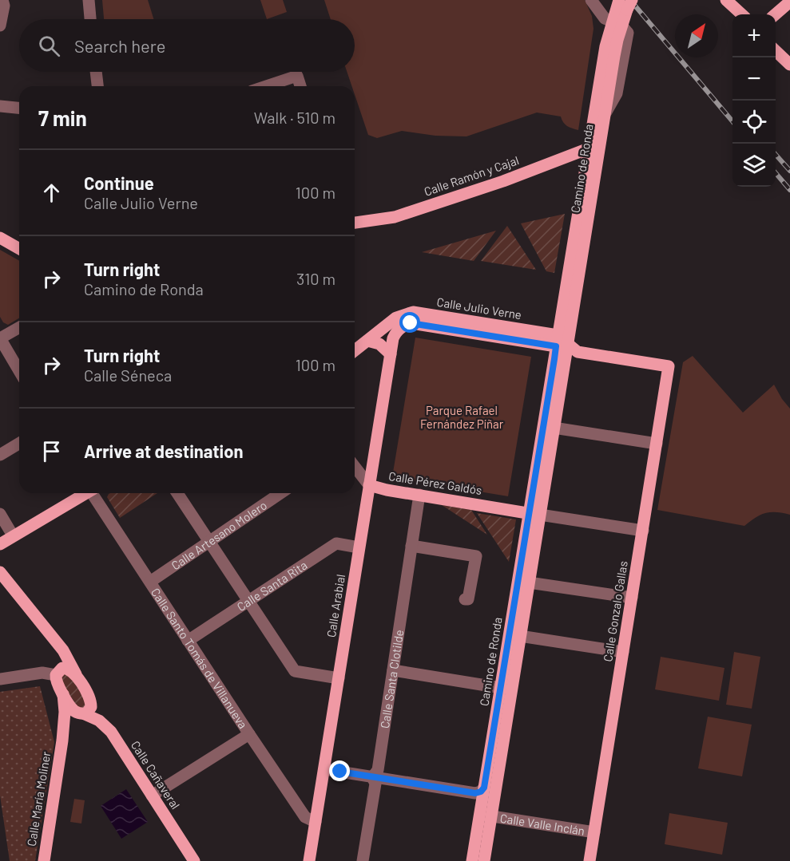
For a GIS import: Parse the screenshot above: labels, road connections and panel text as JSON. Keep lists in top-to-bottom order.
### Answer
{
  "streets": {
    "main road": [
      "Camino de Ronda",
      "Calle Ramón y Cajal",
      "Calle Julio Verne",
      "Calle Pérez Galdós",
      "Calle Arabial",
      "Calle Gonzalo Gallas",
      "Calle Cañaveral",
      "Calle María Moliner"
    ],
    "street": [
      "Calle Artesano Molero",
      "Calle Santa Rita",
      "Calle Santo Tomás de Villanueva",
      "Calle Santa Clotilde",
      "Calle Valle Inclán"
    ]
  },
  "crossings": [
    ["Camino de Ronda", "Calle Ramón y Cajal"],
    ["Camino de Ronda", "Calle Julio Verne"],
    ["Camino de Ronda", "Calle Pérez Galdós"],
    ["Camino de Ronda", "Calle Arabial"],
    ["Camino de Ronda", "Calle Gonzalo Gallas"],
    ["Camino de Ronda", "Calle Valle Inclán"],
    ["Calle Julio Verne", "Calle Arabial"],
    ["Calle Julio Verne", "Calle Gonzalo Gallas"],
    ["Calle Pérez Galdós", "Calle Arabial"],
    ["Calle Pérez Galdós", "Calle Gonzalo Gallas"],
    ["Calle Pérez Galdós", "Calle Santa Clotilde"],
    ["Calle Artesano Molero", "Calle Santo Tomás de Villanueva"],
    ["Calle Santa Rita", "Calle Arabial"],
    ["Calle Santa Rita", "Calle Santo Tomás de Villanueva"],
    ["Calle Arabial", "Calle Gonzalo Gallas"],
    ["Calle Arabial", "Calle Santo Tomás de Villanueva"],
    ["Calle Gonzalo Gallas", "Calle Valle Inclán"],
    ["Calle Cañaveral", "Calle María Moliner"]
  ],
  "parks": ["Parque Rafael Fernández Píñar"],
  "north": "top right",
  "page": {
    "map_buttons": ["+", "−"],
    "search": "Search here",
    "heading": ["7 min", "Walk · 510 m"],
    "list": [
      ["Continue", "Calle Julio Verne", "100 m"],
      ["Turn right", "Camino de Ronda", "310 m"],
      ["Turn right", "Calle Séneca", "100 m"],
      "Arrive at destination"
    ]
  }
}
